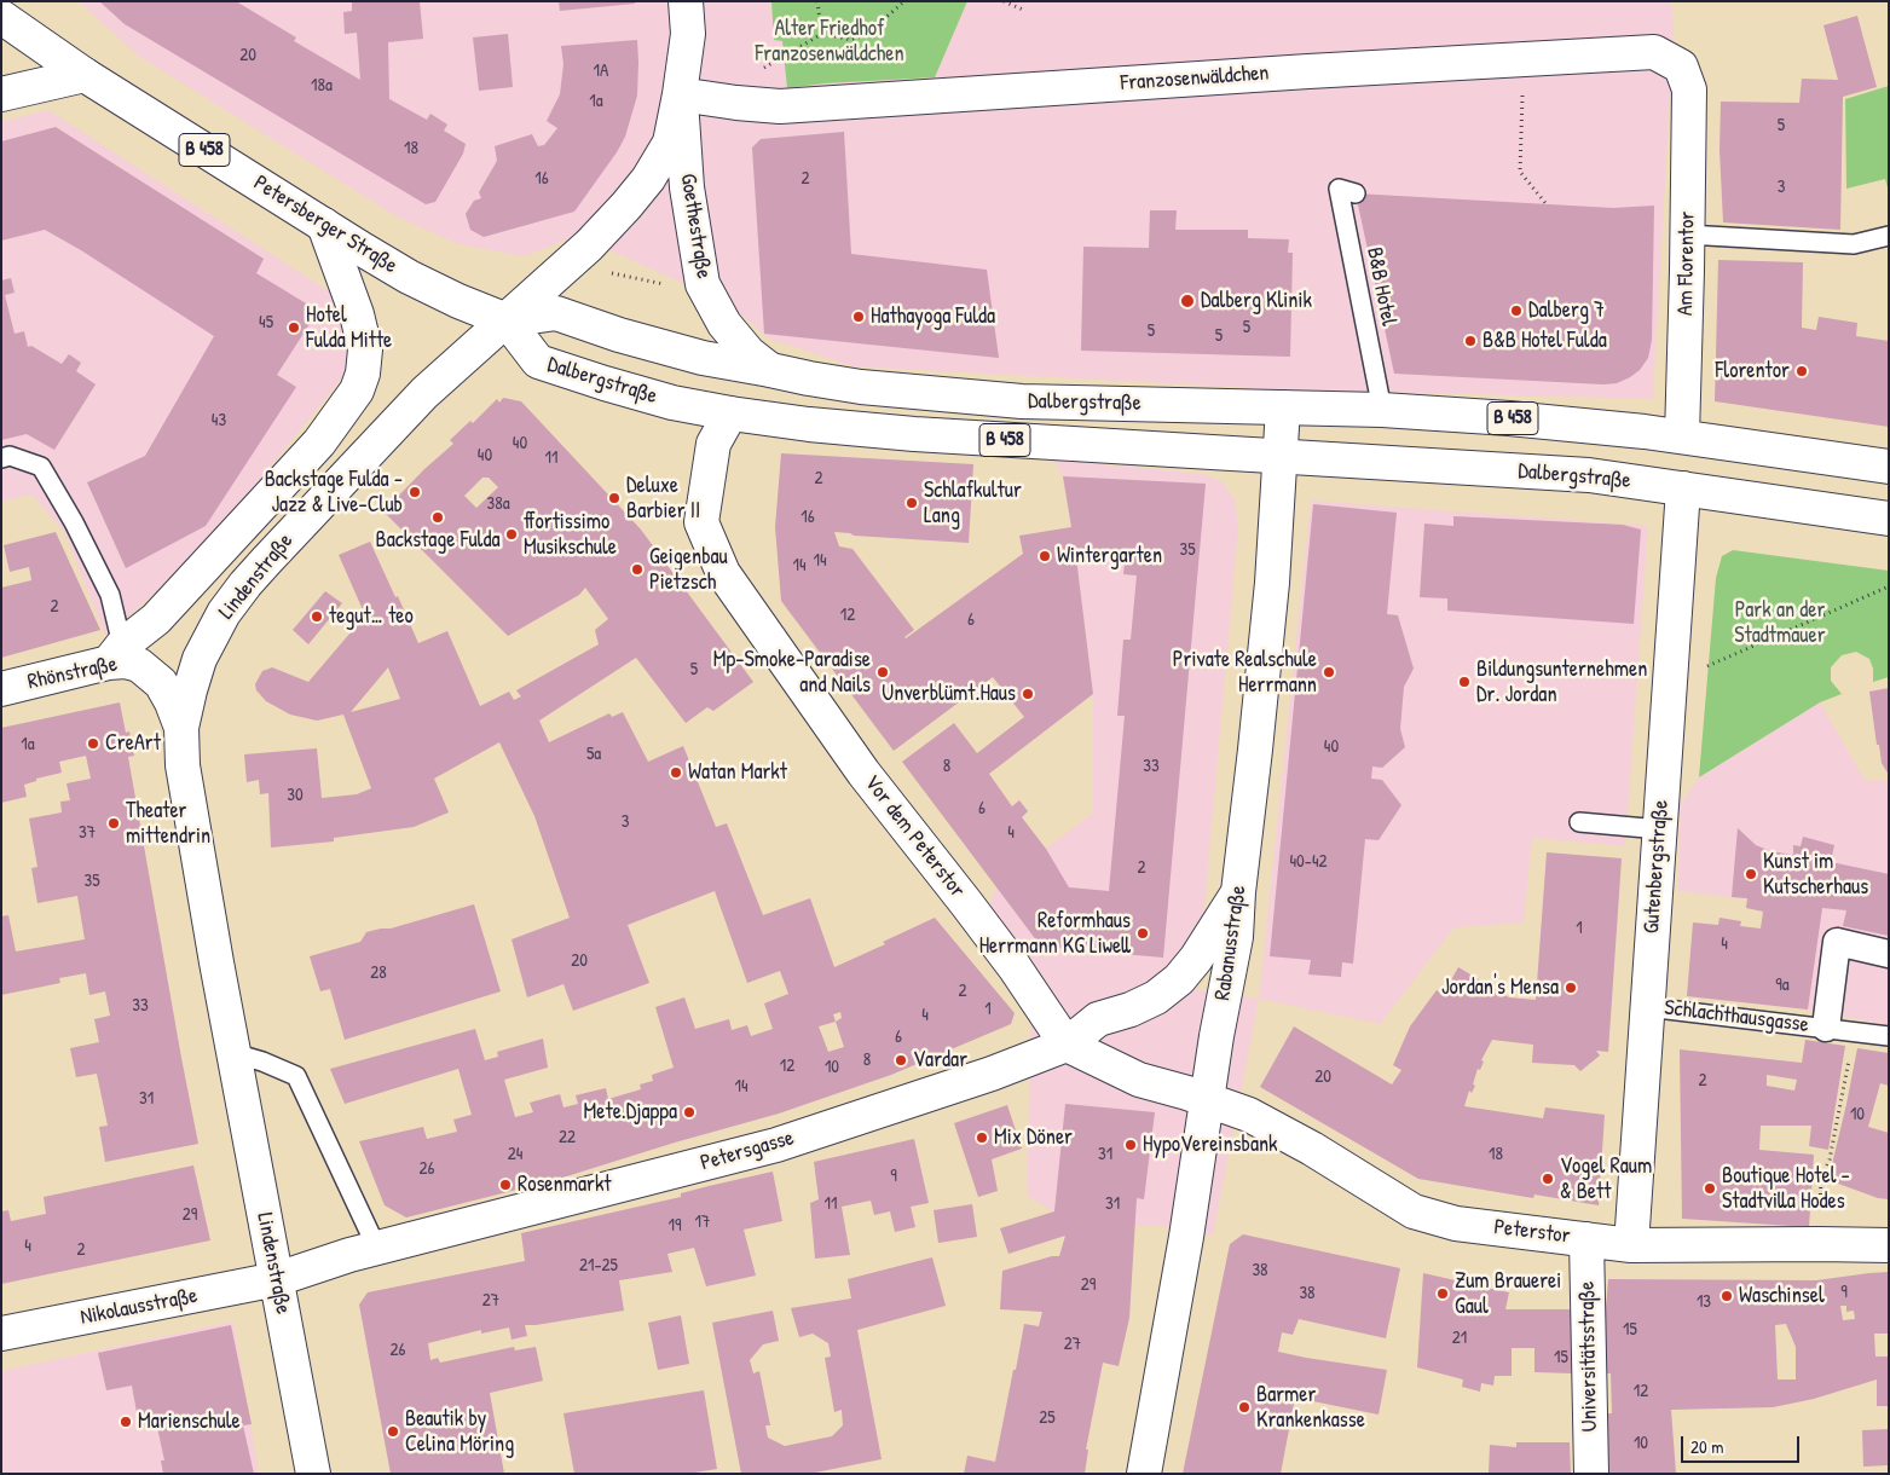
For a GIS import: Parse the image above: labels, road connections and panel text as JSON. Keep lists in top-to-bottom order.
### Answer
{
  "streets": {
    "street": [
      "Franzosenwäldchen",
      "B 458",
      "Petersberger Straße",
      "Goethestraße",
      "Am Florentor",
      "Dalbergstraße",
      "Lindenstraße",
      "Rhönstraße",
      "Vor dem Peterstor",
      "Gutenbergstraße",
      "Rabanusstraße",
      "Schlachthausgasse",
      "Petersgasse",
      "Peterstor",
      "Nikolausstraße",
      "Universitätsstraße"
    ],
    "lane": ["B&B Hotel"]
  },
  "crossings": [
    ["Franzosenwäldchen", "Goethestraße"],
    ["Franzosenwäldchen", "Am Florentor"],
    ["Petersberger Straße", "Goethestraße"],
    ["Petersberger Straße", "Dalbergstraße"],
    ["Petersberger Straße", "Lindenstraße"],
    ["Goethestraße", "Dalbergstraße"],
    ["Goethestraße", "Lindenstraße"],
    ["Am Florentor", "Dalbergstraße"],
    ["B&B Hotel", "Dalbergstraße"],
    ["Dalbergstraße", "Lindenstraße"],
    ["Dalbergstraße", "Vor dem Peterstor"],
    ["Dalbergstraße", "Gutenbergstraße"],
    ["Dalbergstraße", "Rabanusstraße"],
    ["Lindenstraße", "Rhönstraße"],
    ["Lindenstraße", "Petersgasse"],
    ["Lindenstraße", "Nikolausstraße"],
    ["Vor dem Peterstor", "Petersgasse"],
    ["Gutenbergstraße", "Schlachthausgasse"],
    ["Gutenbergstraße", "Peterstor"],
    ["Rabanusstraße", "Peterstor"],
    ["Petersgasse", "Nikolausstraße"],
    ["Peterstor", "Universitätsstraße"]
  ],
  "parks": ["Alter Friedhof Franzosenwäldchen", "Park an der Stadtmauer"],
  "places": [
    "Dalberg Klinik",
    "Dalberg 7",
    "Hathayoga Fulda",
    "Hotel Fulda Mitte",
    "B&B Hotel Fulda",
    "Florentor",
    "Backstage Fulda - Jazz & Live-Club",
    "Deluxe Barbier II",
    "Schlafkultur Lang",
    "Backstage Fulda",
    "ffortissimo Musikschule",
    "Wintergarten",
    "Geigenbau Pietzsch",
    "tegut… teo",
    "Mp-Smoke-Paradise and Nails",
    "Private Realschule Herrmann",
    "Bildungsunternehmen Dr. Jordan",
    "Unverblümt.Haus",
    "CreArt",
    "Watan Markt",
    "Theater mittendrin",
    "Kunst im Kutscherhaus",
    "Reformhaus Herrmann KG Liwell",
    "Jordan's Mensa",
    "Vardar",
    "Mete.Djappa",
    "Mix Döner",
    "HypoVereinsbank",
    "Vogel Raum & Bett",
    "Rosenmarkt",
    "Boutique Hotel - Stadtvilla Hodes",
    "Zum Brauerei Gaul",
    "Waschinsel",
    "Barmer Krankenkasse",
    "Marienschule",
    "Beautik by Celina Möring"
  ],
  "house_numbers": [
    "20",
    "1A",
    "18a",
    "1a",
    "5",
    "18",
    "16",
    "2",
    "3",
    "45",
    "5",
    "5",
    "5",
    "43",
    "40",
    "40",
    "11",
    "2",
    "38a",
    "16",
    "35",
    "14",
    "14",
    "2",
    "12",
    "6",
    "5",
    "1a",
    "40",
    "5a",
    "8",
    "33",
    "30",
    "6",
    "3",
    "37",
    "4",
    "40-42",
    "2",
    "35",
    "1",
    "4",
    "20",
    "28",
    "9a",
    "2",
    "33",
    "1",
    "4",
    "6",
    "8",
    "12",
    "10",
    "20",
    "2",
    "14",
    "31",
    "10",
    "22",
    "24",
    "31",
    "18",
    "26",
    "9",
    "11",
    "31",
    "29",
    "17",
    "19",
    "4",
    "2",
    "21-25",
    "38",
    "29",
    "9",
    "38",
    "27",
    "13",
    "15",
    "21",
    "27",
    "26",
    "15",
    "12",
    "25",
    "10"
  ],
  "scale_bar": "20 m"
}
